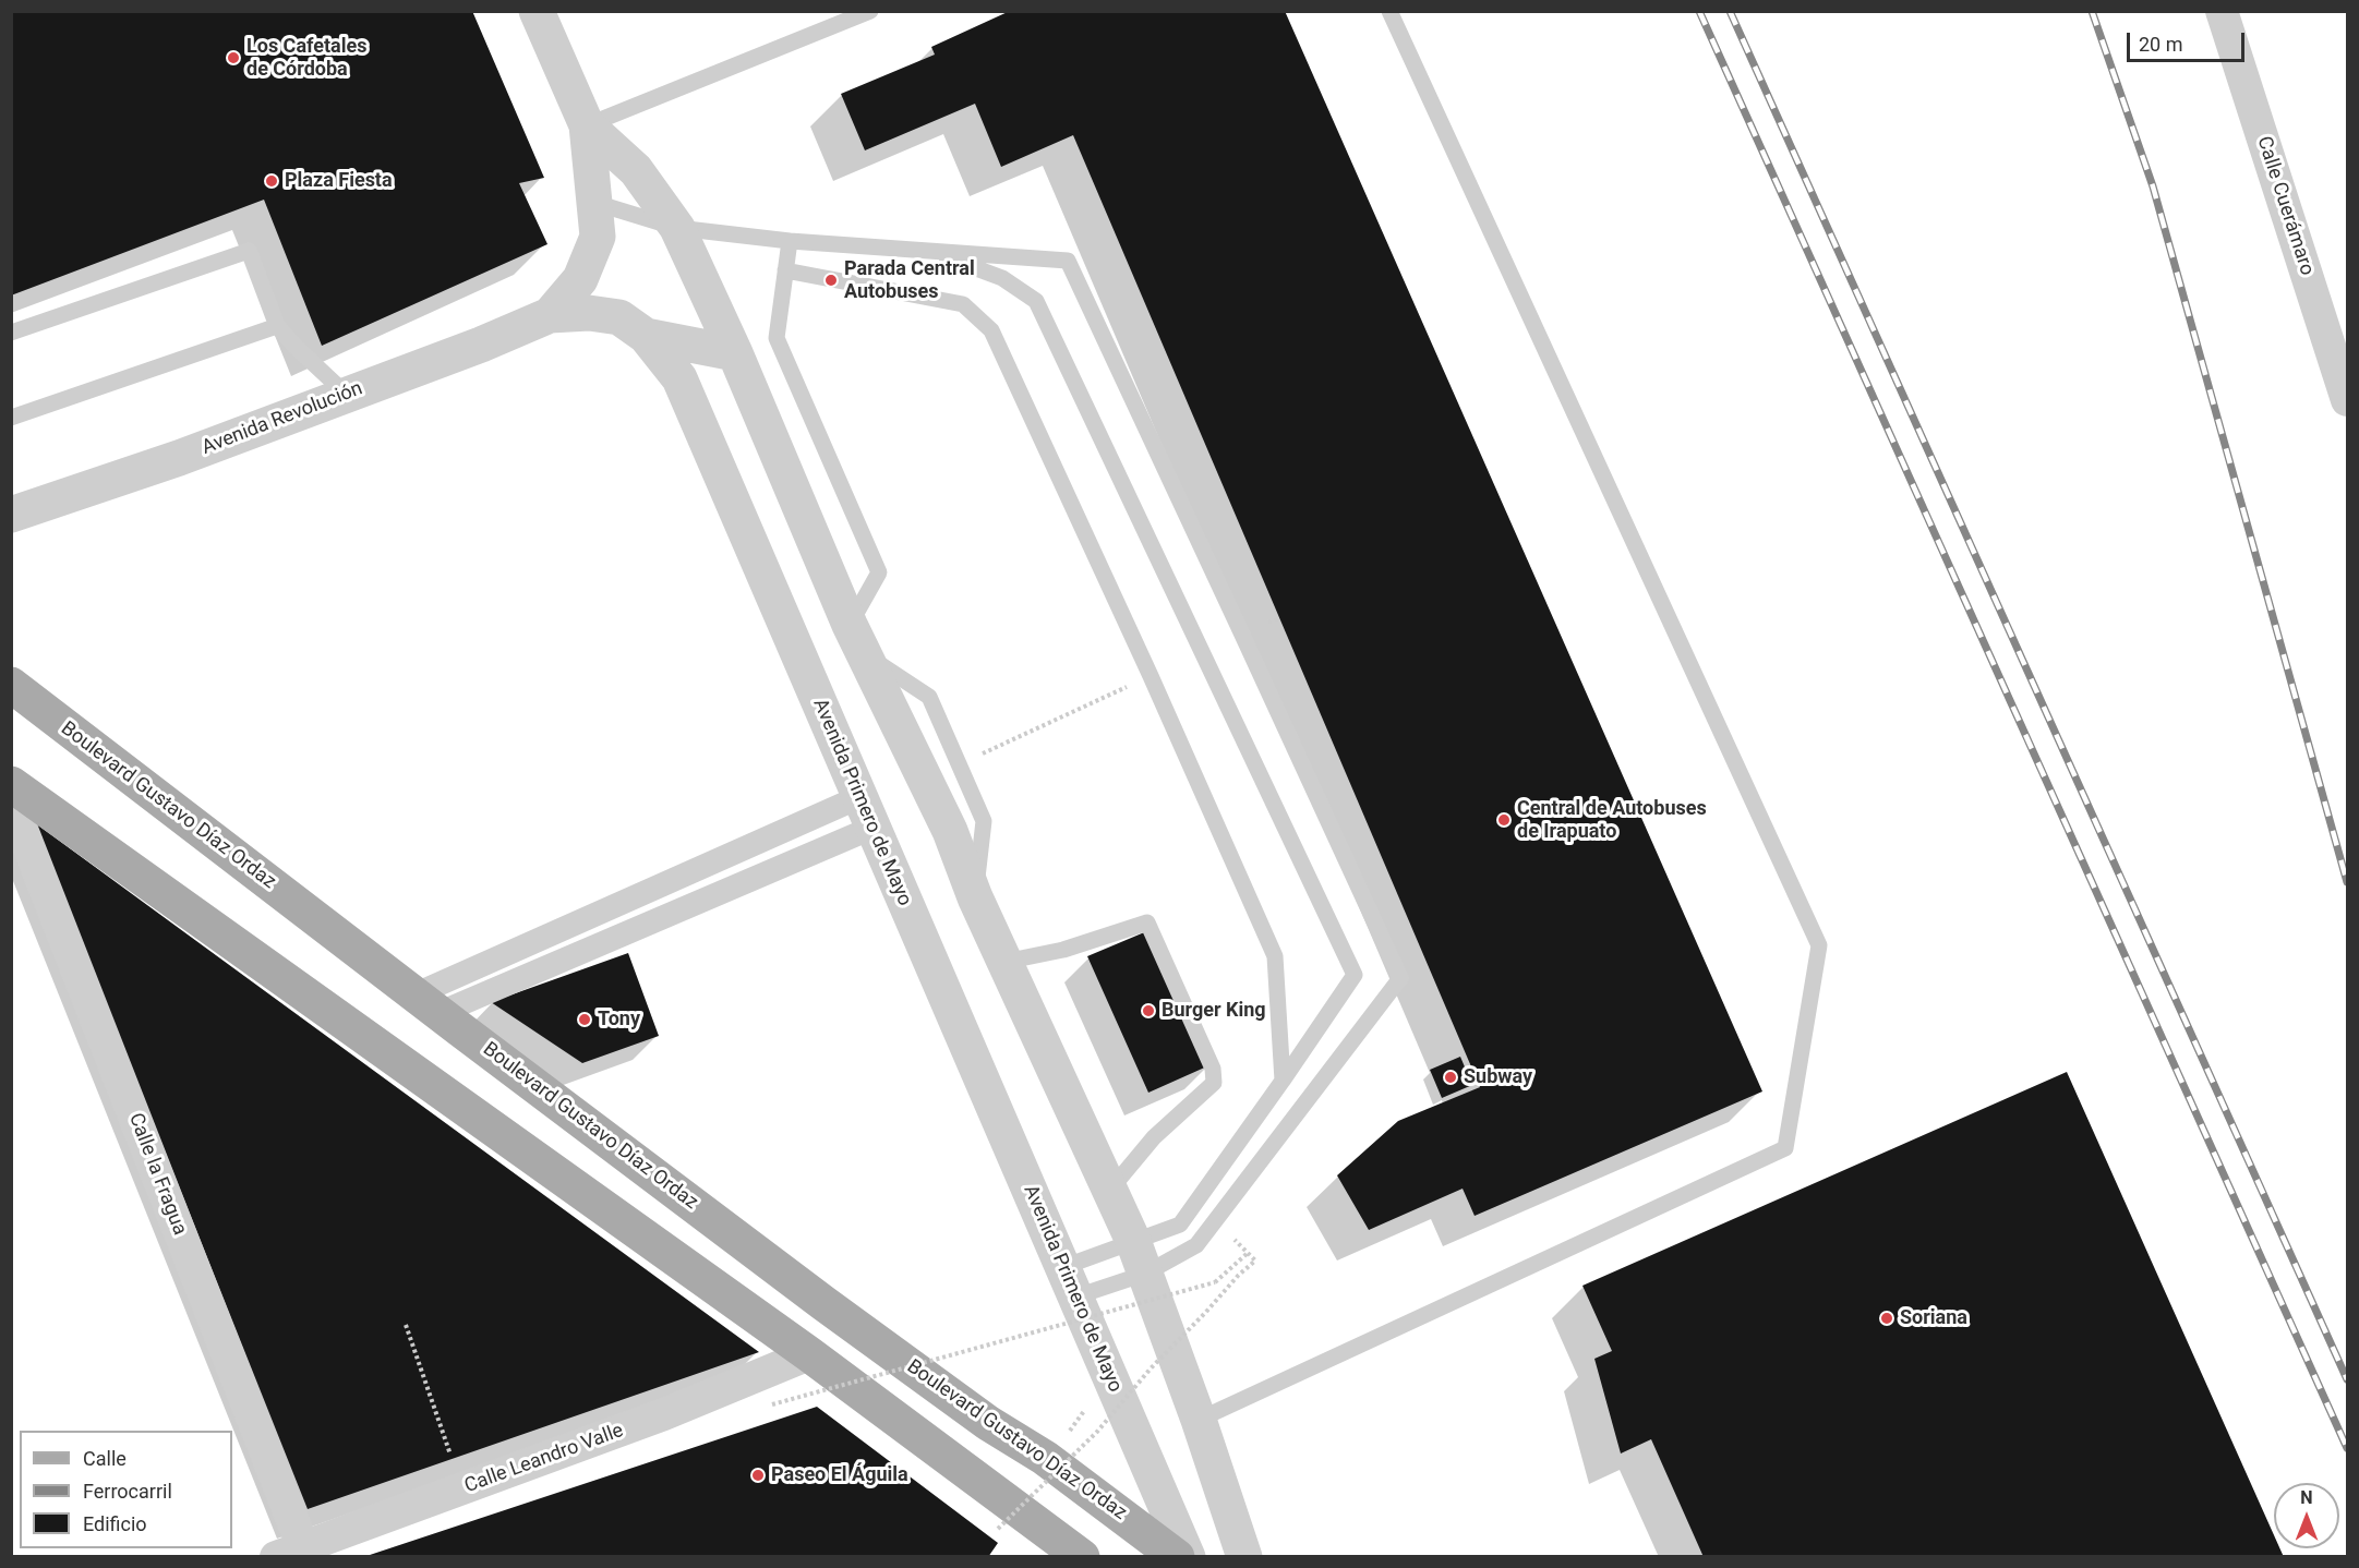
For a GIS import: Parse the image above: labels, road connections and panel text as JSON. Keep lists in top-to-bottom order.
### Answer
{
  "streets": {
    "main road": ["Boulevard Gustavo Díaz Ordaz"],
    "street": [
      "Calle Cuerámaro",
      "Avenida Revolución",
      "Avenida Primero de Mayo",
      "Calle la Fragua",
      "Calle Leandro Valle"
    ]
  },
  "crossings": [
    ["Avenida Revolución", "Avenida Primero de Mayo"],
    ["Calle la Fragua", "Calle Leandro Valle"]
  ],
  "places": [
    "Los Cafetales de Córdoba",
    "Plaza Fiesta",
    "Parada Central Autobuses",
    "Central de Autobuses de Irapuato",
    "Burger King",
    "Tony",
    "Subway",
    "Soriana",
    "Paseo El Águila"
  ],
  "legend": ["Calle", "Ferrocarril", "Edificio"],
  "scale_bar": "20 m",
  "north": "top"
}
